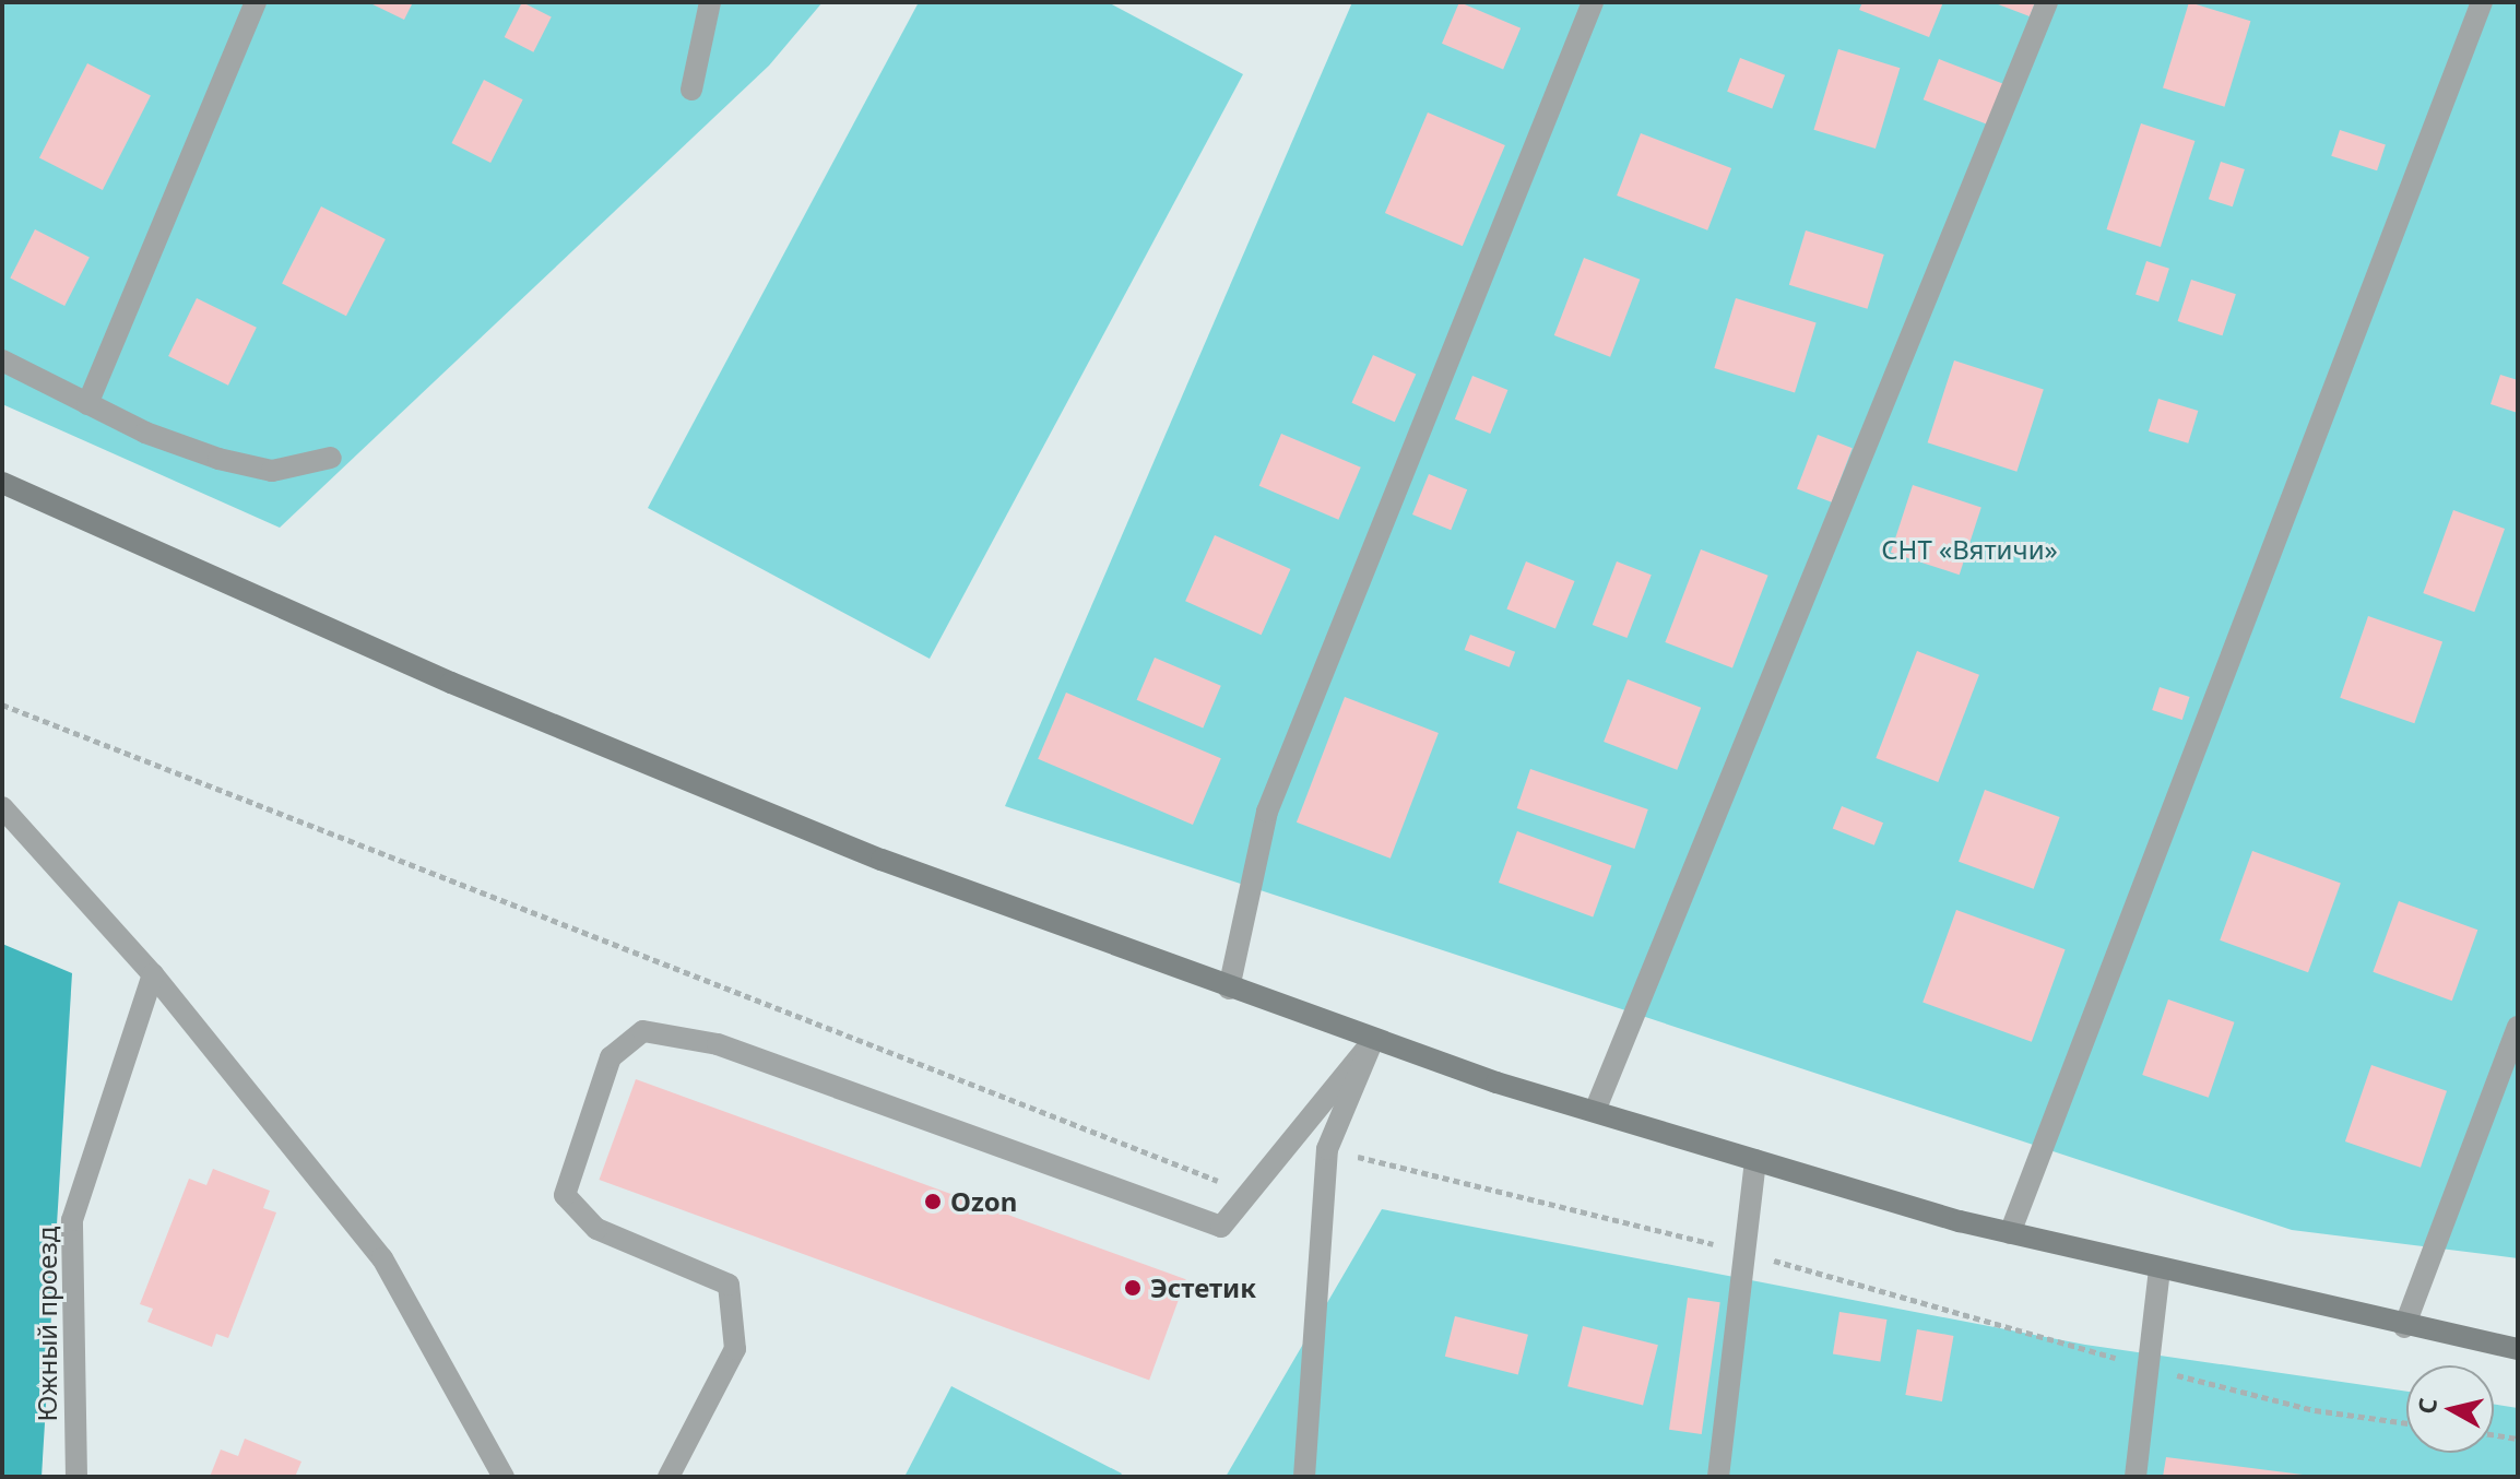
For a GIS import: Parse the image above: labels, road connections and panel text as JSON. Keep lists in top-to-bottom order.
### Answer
{
  "streets": {
    "street": ["Южный проезд"]
  },
  "parks": ["СНТ «Вятичи»"],
  "places": ["Ozon", "Эстетик"],
  "north": "left"
}
